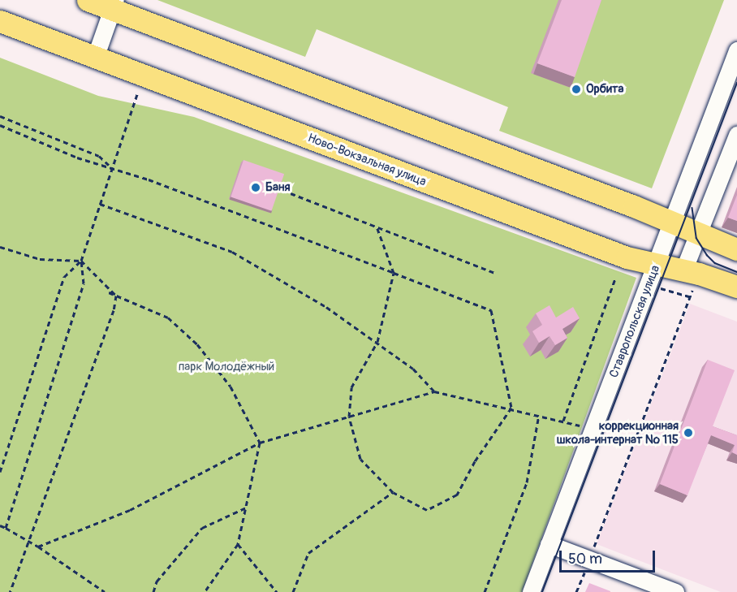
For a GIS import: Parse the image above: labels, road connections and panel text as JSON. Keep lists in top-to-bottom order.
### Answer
{
  "streets": {
    "main road": ["Ново-Вокзальная улица"],
    "street": ["Ставропольская улица"]
  },
  "crossings": [
    ["Ново-Вокзальная улица", "Ставропольская улица"]
  ],
  "parks": ["парк Молодёжный"],
  "places": ["Орбита", "Баня", "коррекционная школа-интернат № 115"],
  "scale_bar": "50 m"
}
